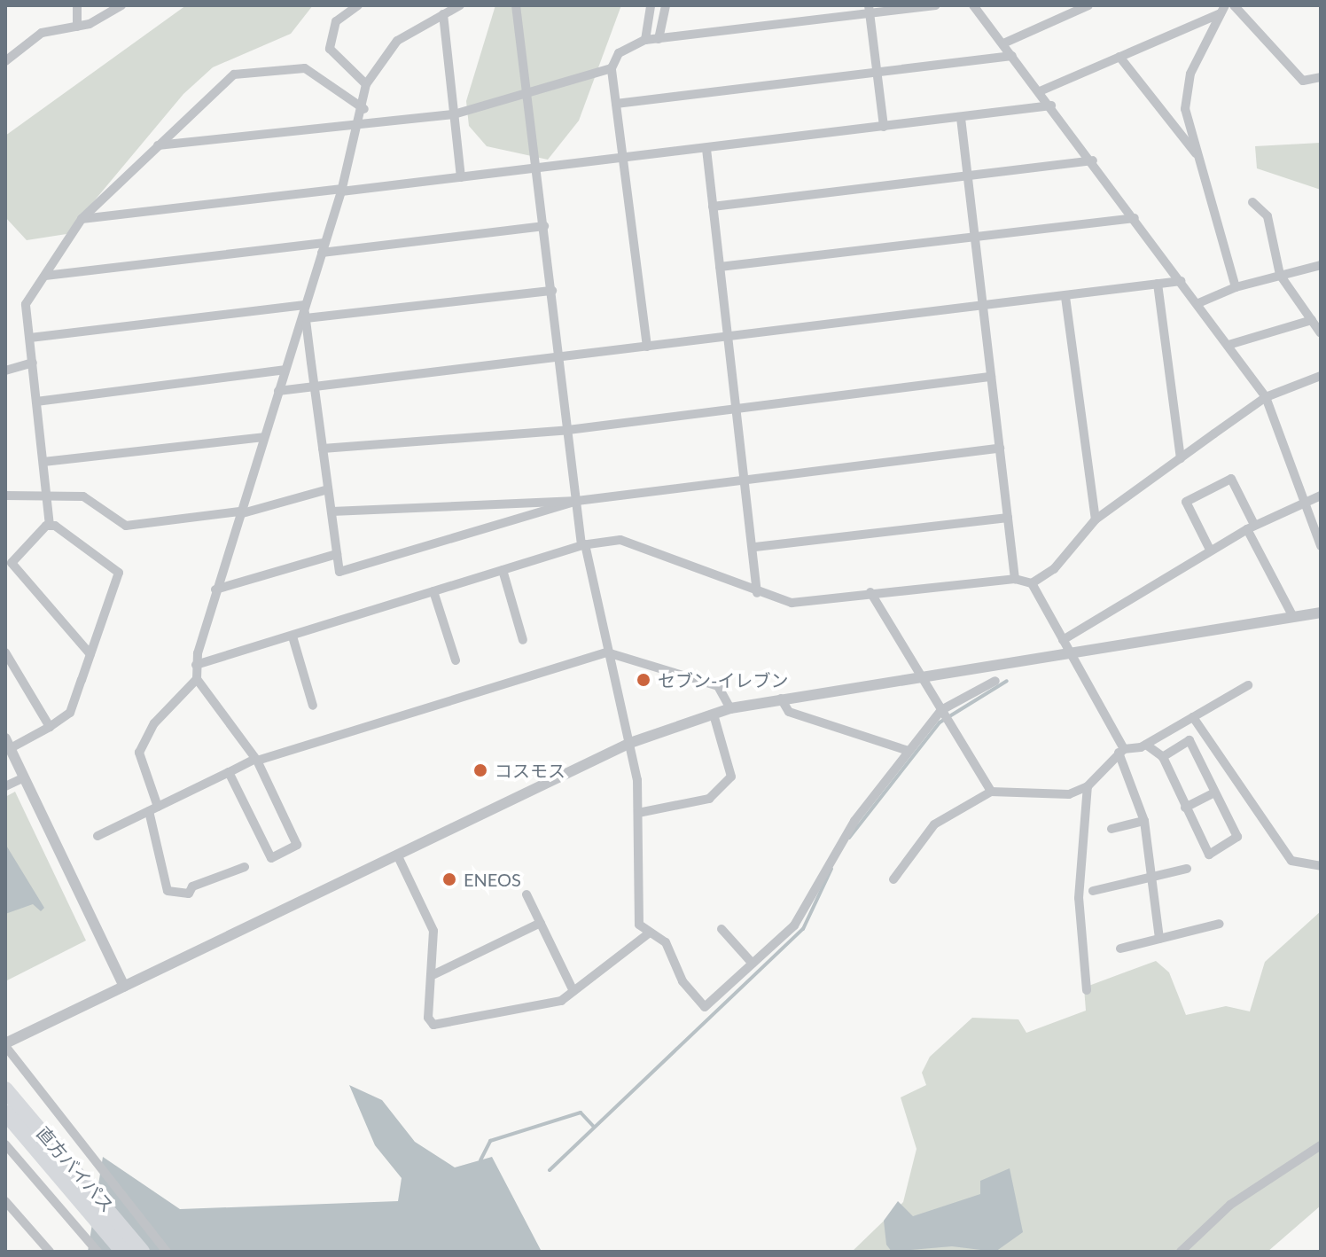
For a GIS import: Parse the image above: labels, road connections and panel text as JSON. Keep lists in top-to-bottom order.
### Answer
{
  "streets": {
    "highway": ["直方バイパス"]
  },
  "places": ["セブン-イレブン", "コスモス", "ENEOS"]
}
